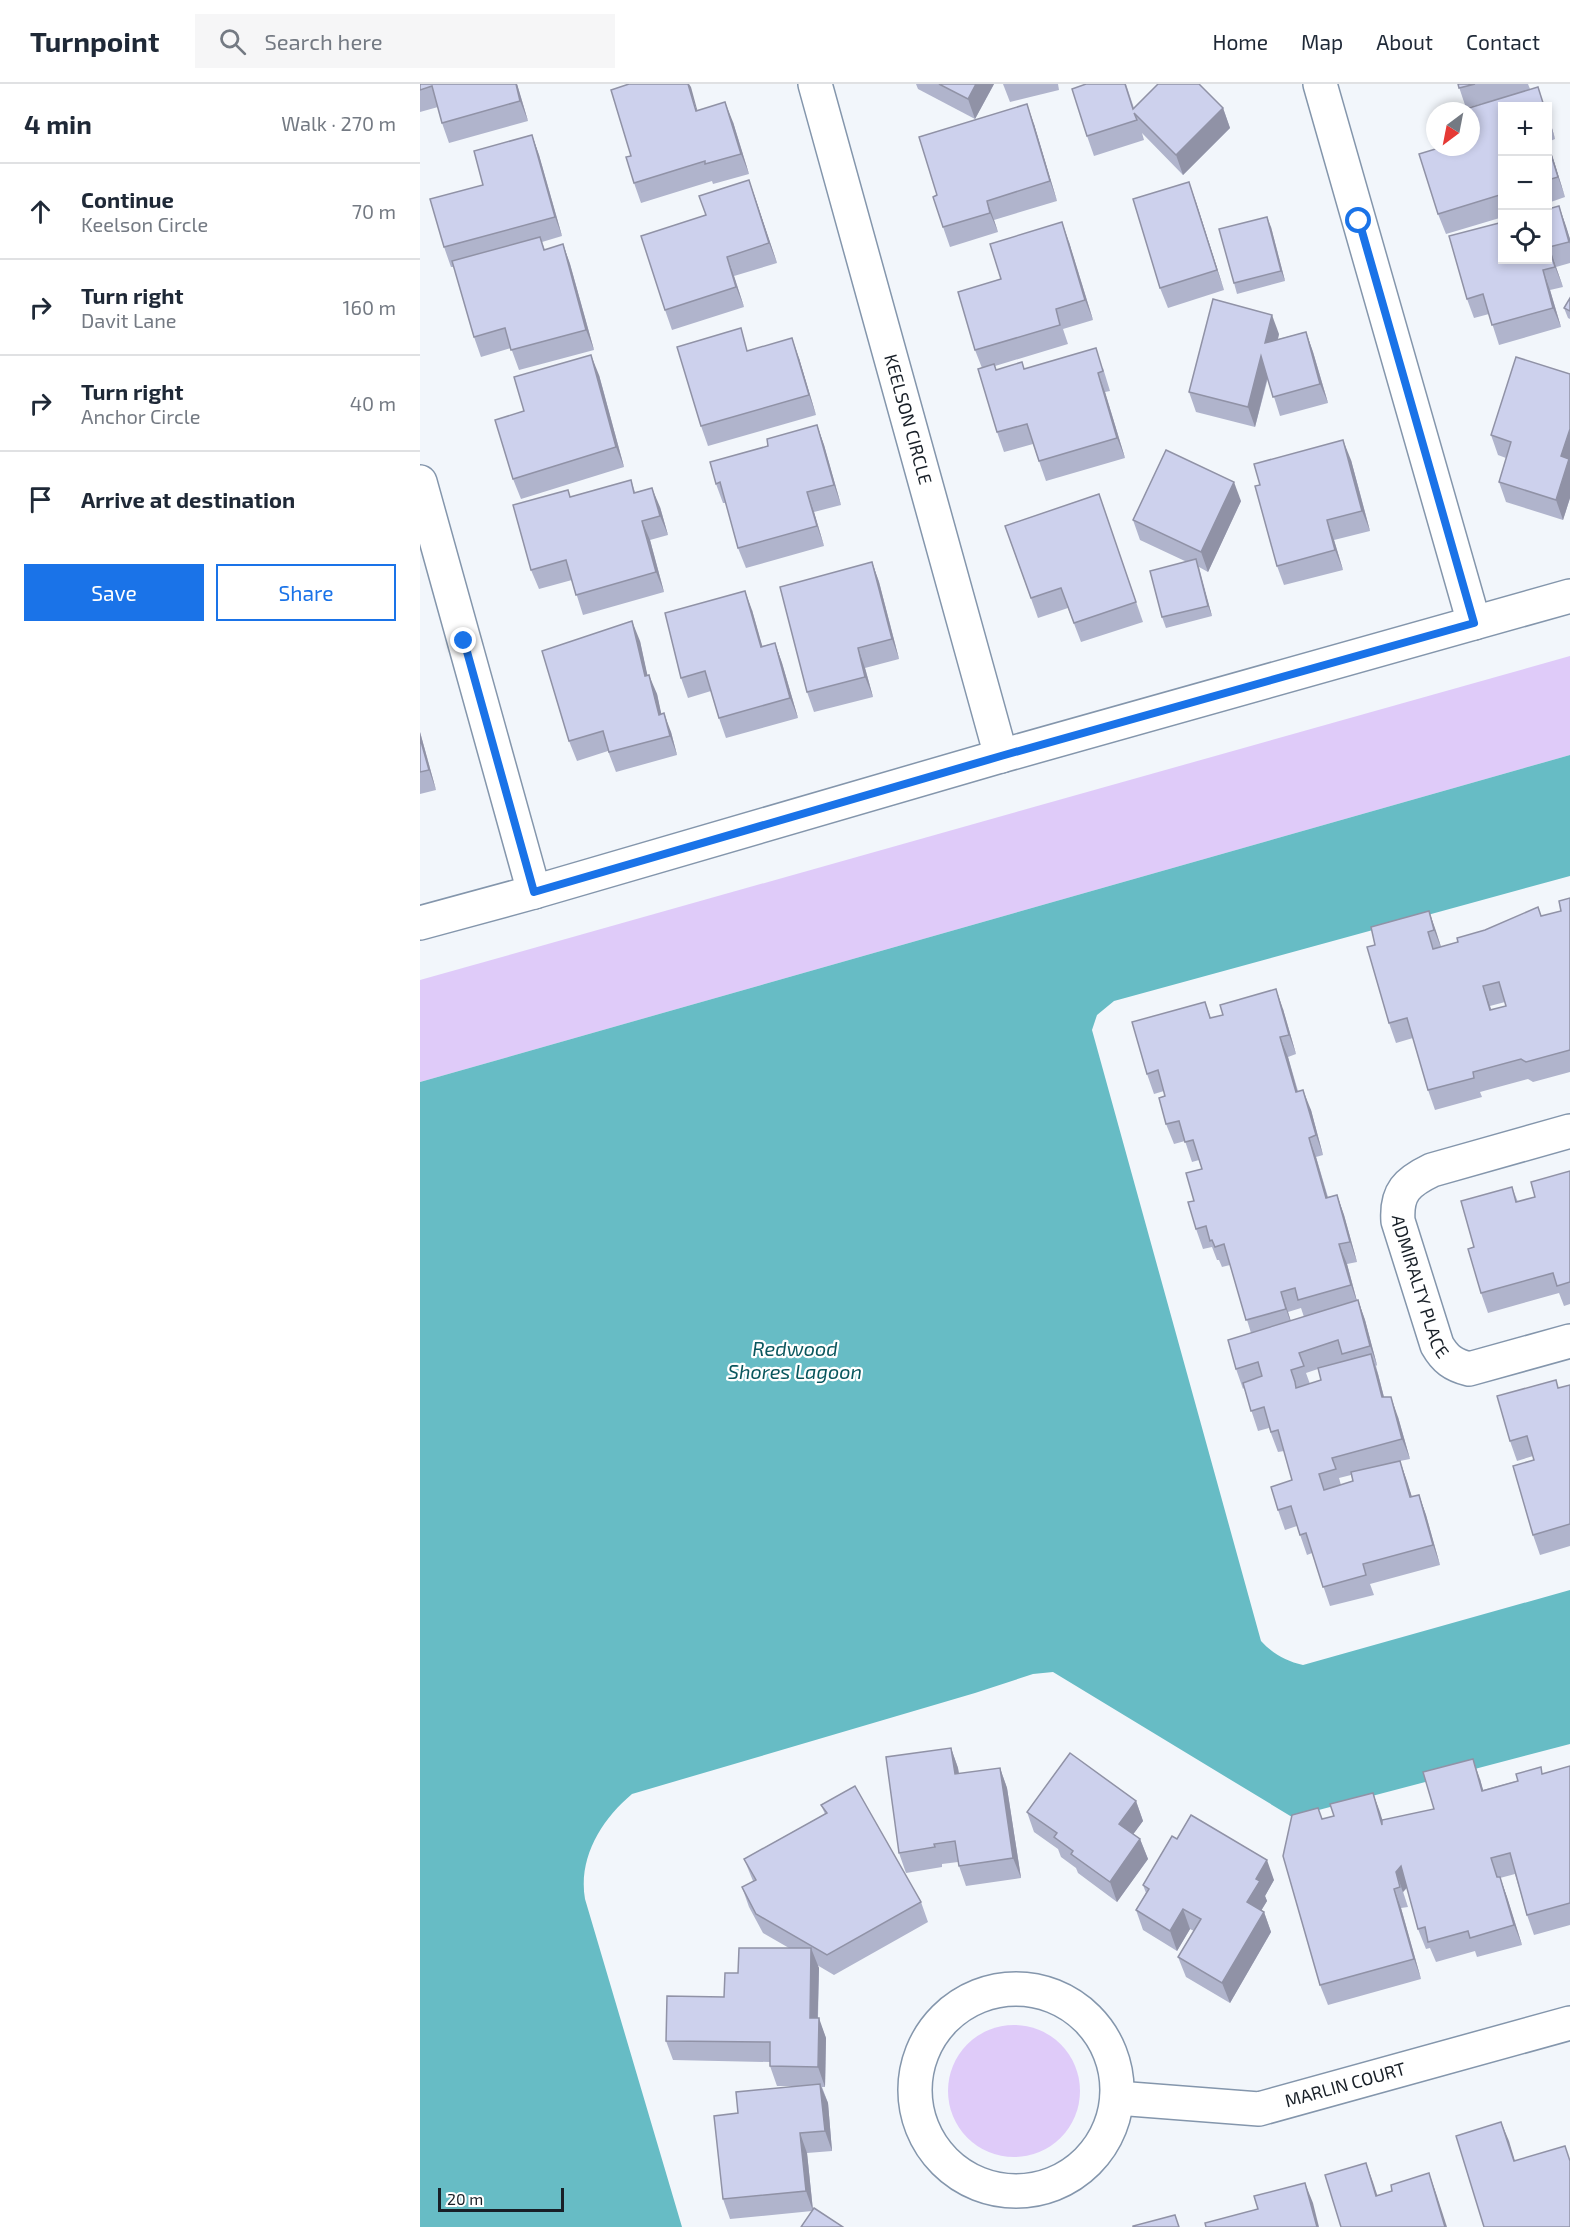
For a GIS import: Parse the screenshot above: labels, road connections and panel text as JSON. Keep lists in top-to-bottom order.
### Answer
{
  "streets": {
    "street": ["KEELSON CIRCLE", "ADMIRALTY PLACE", "MARLIN COURT"]
  },
  "water": ["Redwood Shores Lagoon"],
  "scale_bar": "20 m",
  "north": "bottom left",
  "page": {
    "header": "Turnpoint",
    "search": "Search here",
    "nav": [
      "Home",
      "Map",
      "About",
      "Contact"
    ],
    "heading": ["4 min", "Walk · 270 m"],
    "map_buttons": ["+", "−"],
    "list": [
      ["Continue", "Keelson Circle", "70 m"],
      ["Turn right", "Davit Lane", "160 m"],
      ["Turn right", "Anchor Circle", "40 m"],
      "Arrive at destination"
    ],
    "buttons": ["Save", "Share"],
    "scale": "20 m"
  }
}
